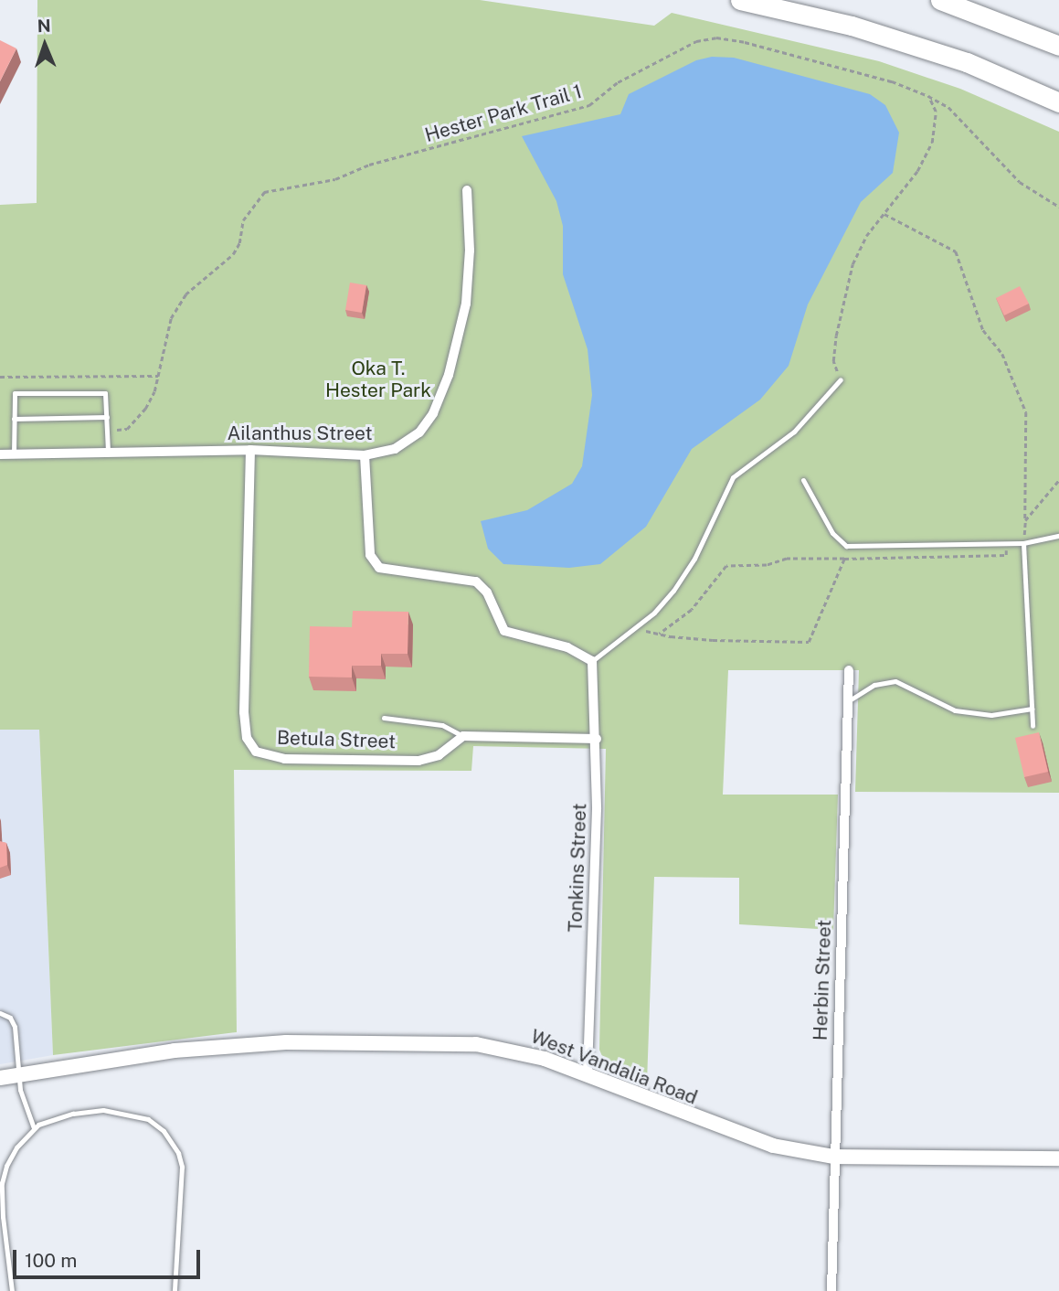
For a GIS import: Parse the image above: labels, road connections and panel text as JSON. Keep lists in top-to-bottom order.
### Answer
{
  "streets": {
    "street": [
      "Ailanthus Street",
      "Betula Street",
      "Tonkins Street",
      "Herbin Street",
      "West Vandalia Road"
    ],
    "path": ["Hester Park Trail 1"]
  },
  "crossings": [
    ["Ailanthus Street", "Betula Street"],
    ["Tonkins Street", "West Vandalia Road"],
    ["Herbin Street", "West Vandalia Road"]
  ],
  "parks": ["Oka T. Hester Park"],
  "scale_bar": "100 m",
  "north": "top"
}
